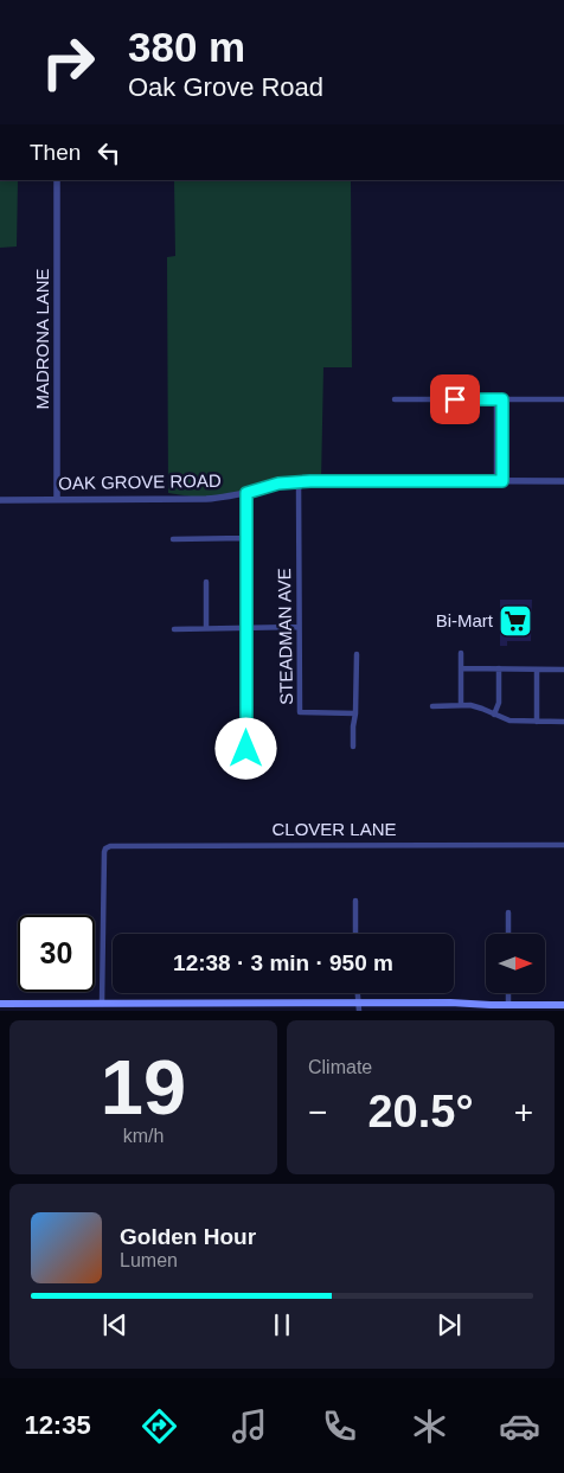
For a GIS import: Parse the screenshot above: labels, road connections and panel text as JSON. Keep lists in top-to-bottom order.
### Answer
{
  "streets": {
    "street": [
      "MADRONA LANE",
      "OAK GROVE ROAD",
      "STEADMAN AVE",
      "CLOVER LANE"
    ]
  },
  "crossings": [
    ["MADRONA LANE", "OAK GROVE ROAD"],
    ["OAK GROVE ROAD", "STEADMAN AVE"]
  ],
  "places": {
    "supermarket": ["Bi-Mart"]
  },
  "north": "right",
  "page": {
    "turn": ["380 m", "Oak Grove Road"],
    "then": "Then",
    "limit": "30",
    "trip": "12:38 · 3 min · 950 m",
    "tile": [
      ["19", "km/h"],
      "Climate"
    ],
    "heat": ["−", "20.5°", "+"],
    "song": ["Golden Hour", "Lumen"],
    "tabs": "12:35"
  }
}
